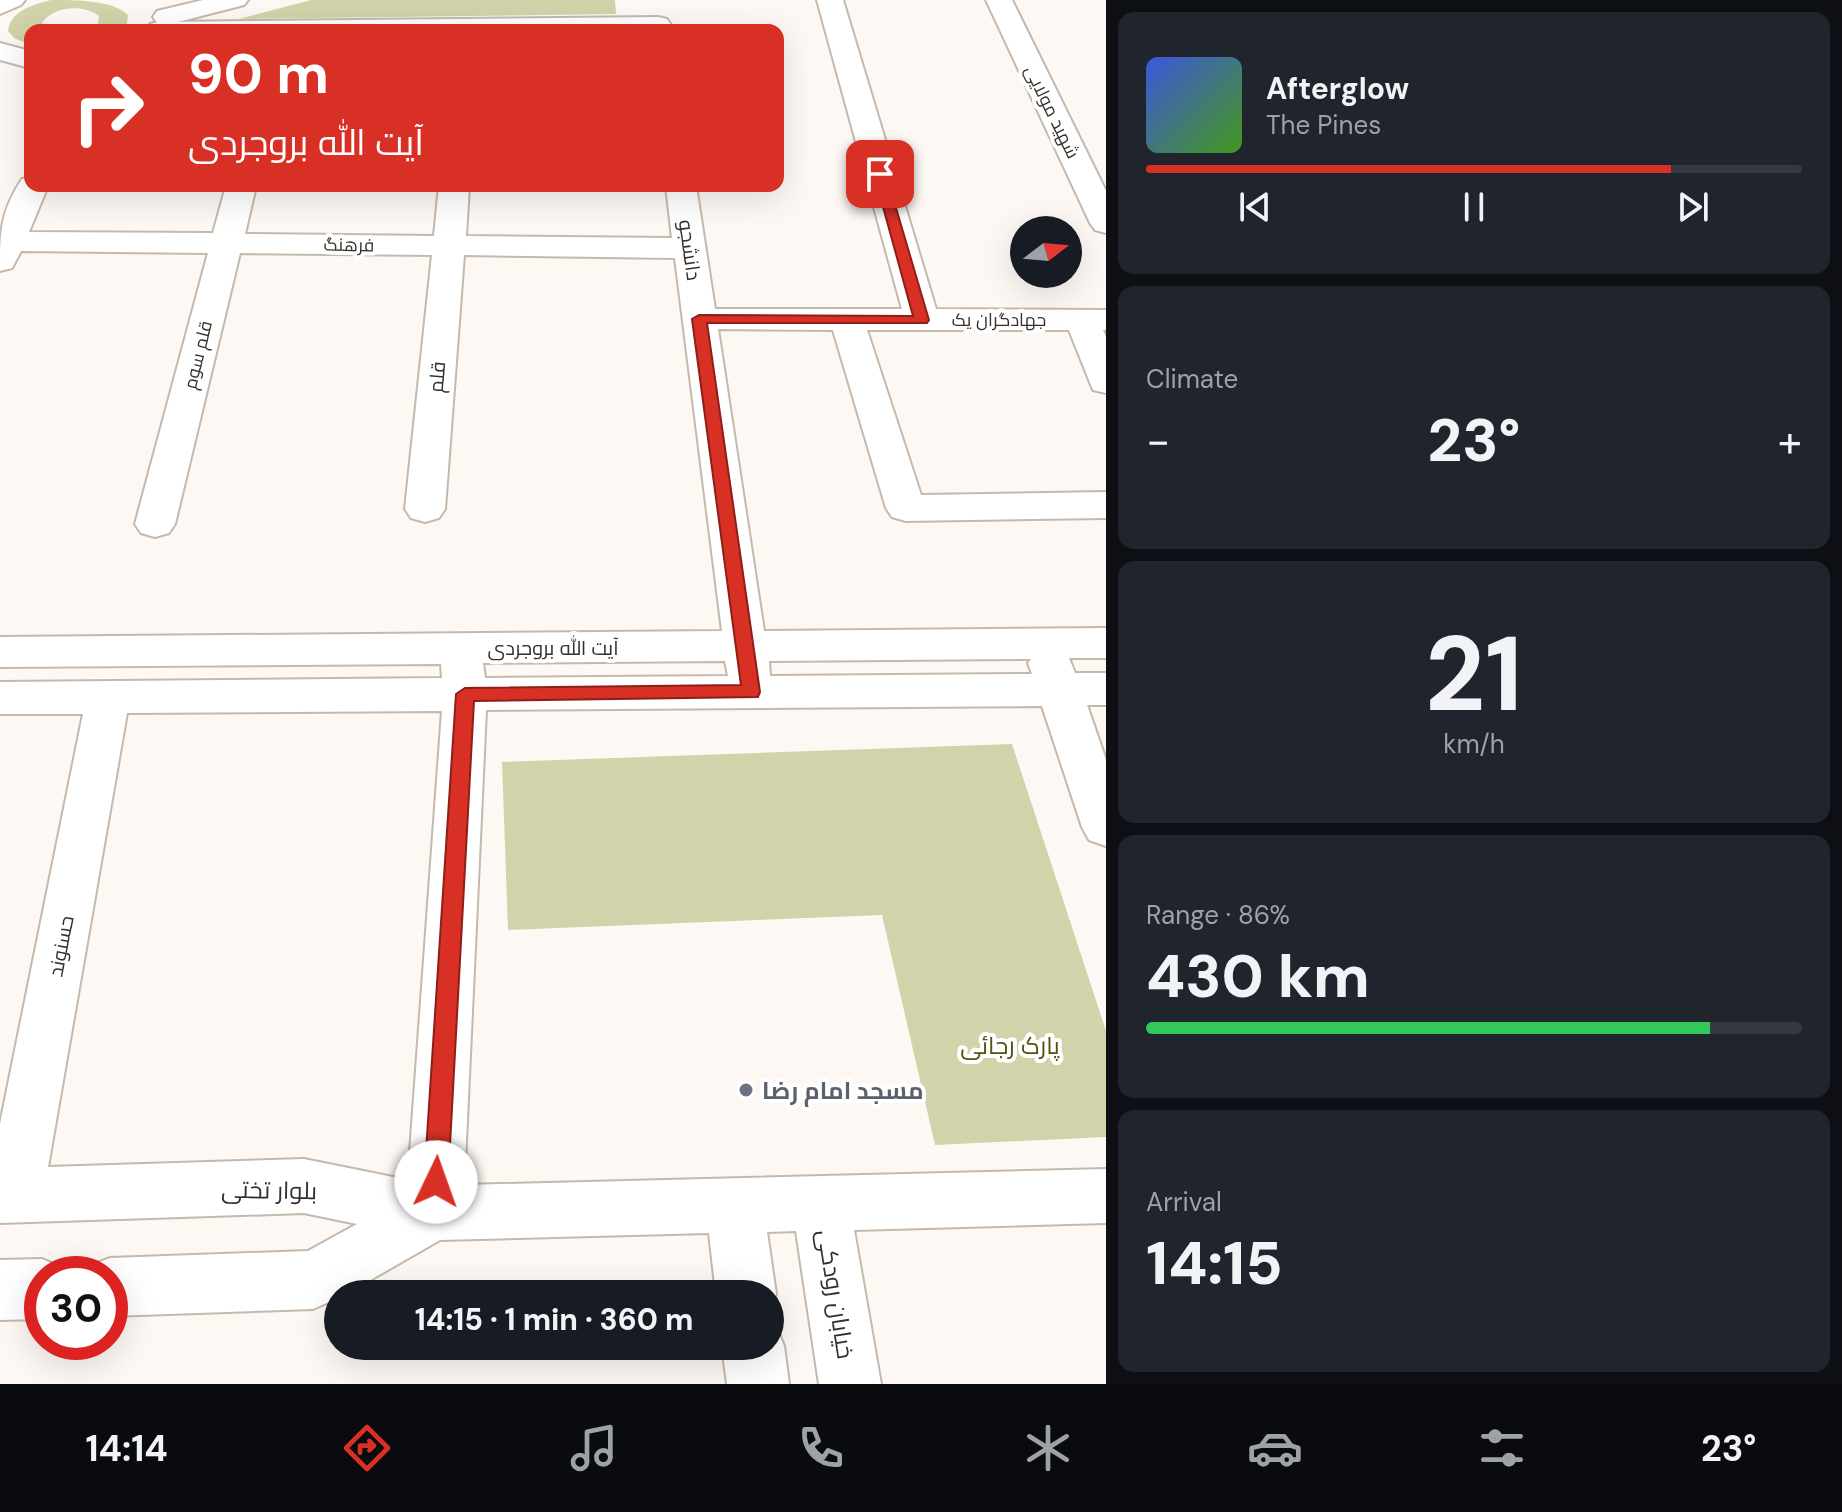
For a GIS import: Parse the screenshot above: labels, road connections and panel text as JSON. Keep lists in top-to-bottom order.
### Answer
{
  "streets": {
    "street": [
      "شهید مولایی",
      "فرهنگ",
      "دانشجو",
      "جهادگران یک",
      "قلم سوم",
      "قلم",
      "آیت الله بروجردی",
      "حسنوند",
      "بلوار تختی",
      "خیابان رودکی"
    ]
  },
  "crossings": [
    ["فرهنگ", "دانشجو"],
    ["فرهنگ", "قلم سوم"],
    ["فرهنگ", "قلم"],
    ["دانشجو", "جهادگران یک"],
    ["دانشجو", "آیت الله بروجردی"],
    ["آیت الله بروجردی", "حسنوند"],
    ["حسنوند", "بلوار تختی"]
  ],
  "parks": ["پارک رجائی"],
  "places": ["مسجد امام رضا"],
  "north": "right",
  "page": {
    "turn": ["90 m", "آیت الله بروجردی"],
    "song": ["Afterglow", "The Pines"],
    "tile": [
      "Climate",
      ["21", "km/h"],
      ["Range · 86%", "430 km"],
      ["Arrival", "14:15"]
    ],
    "heat": ["−", "23°", "+"],
    "limit": "30",
    "trip": "14:15 · 1 min · 360 m",
    "tabs": ["14:14", "23°"]
  }
}
